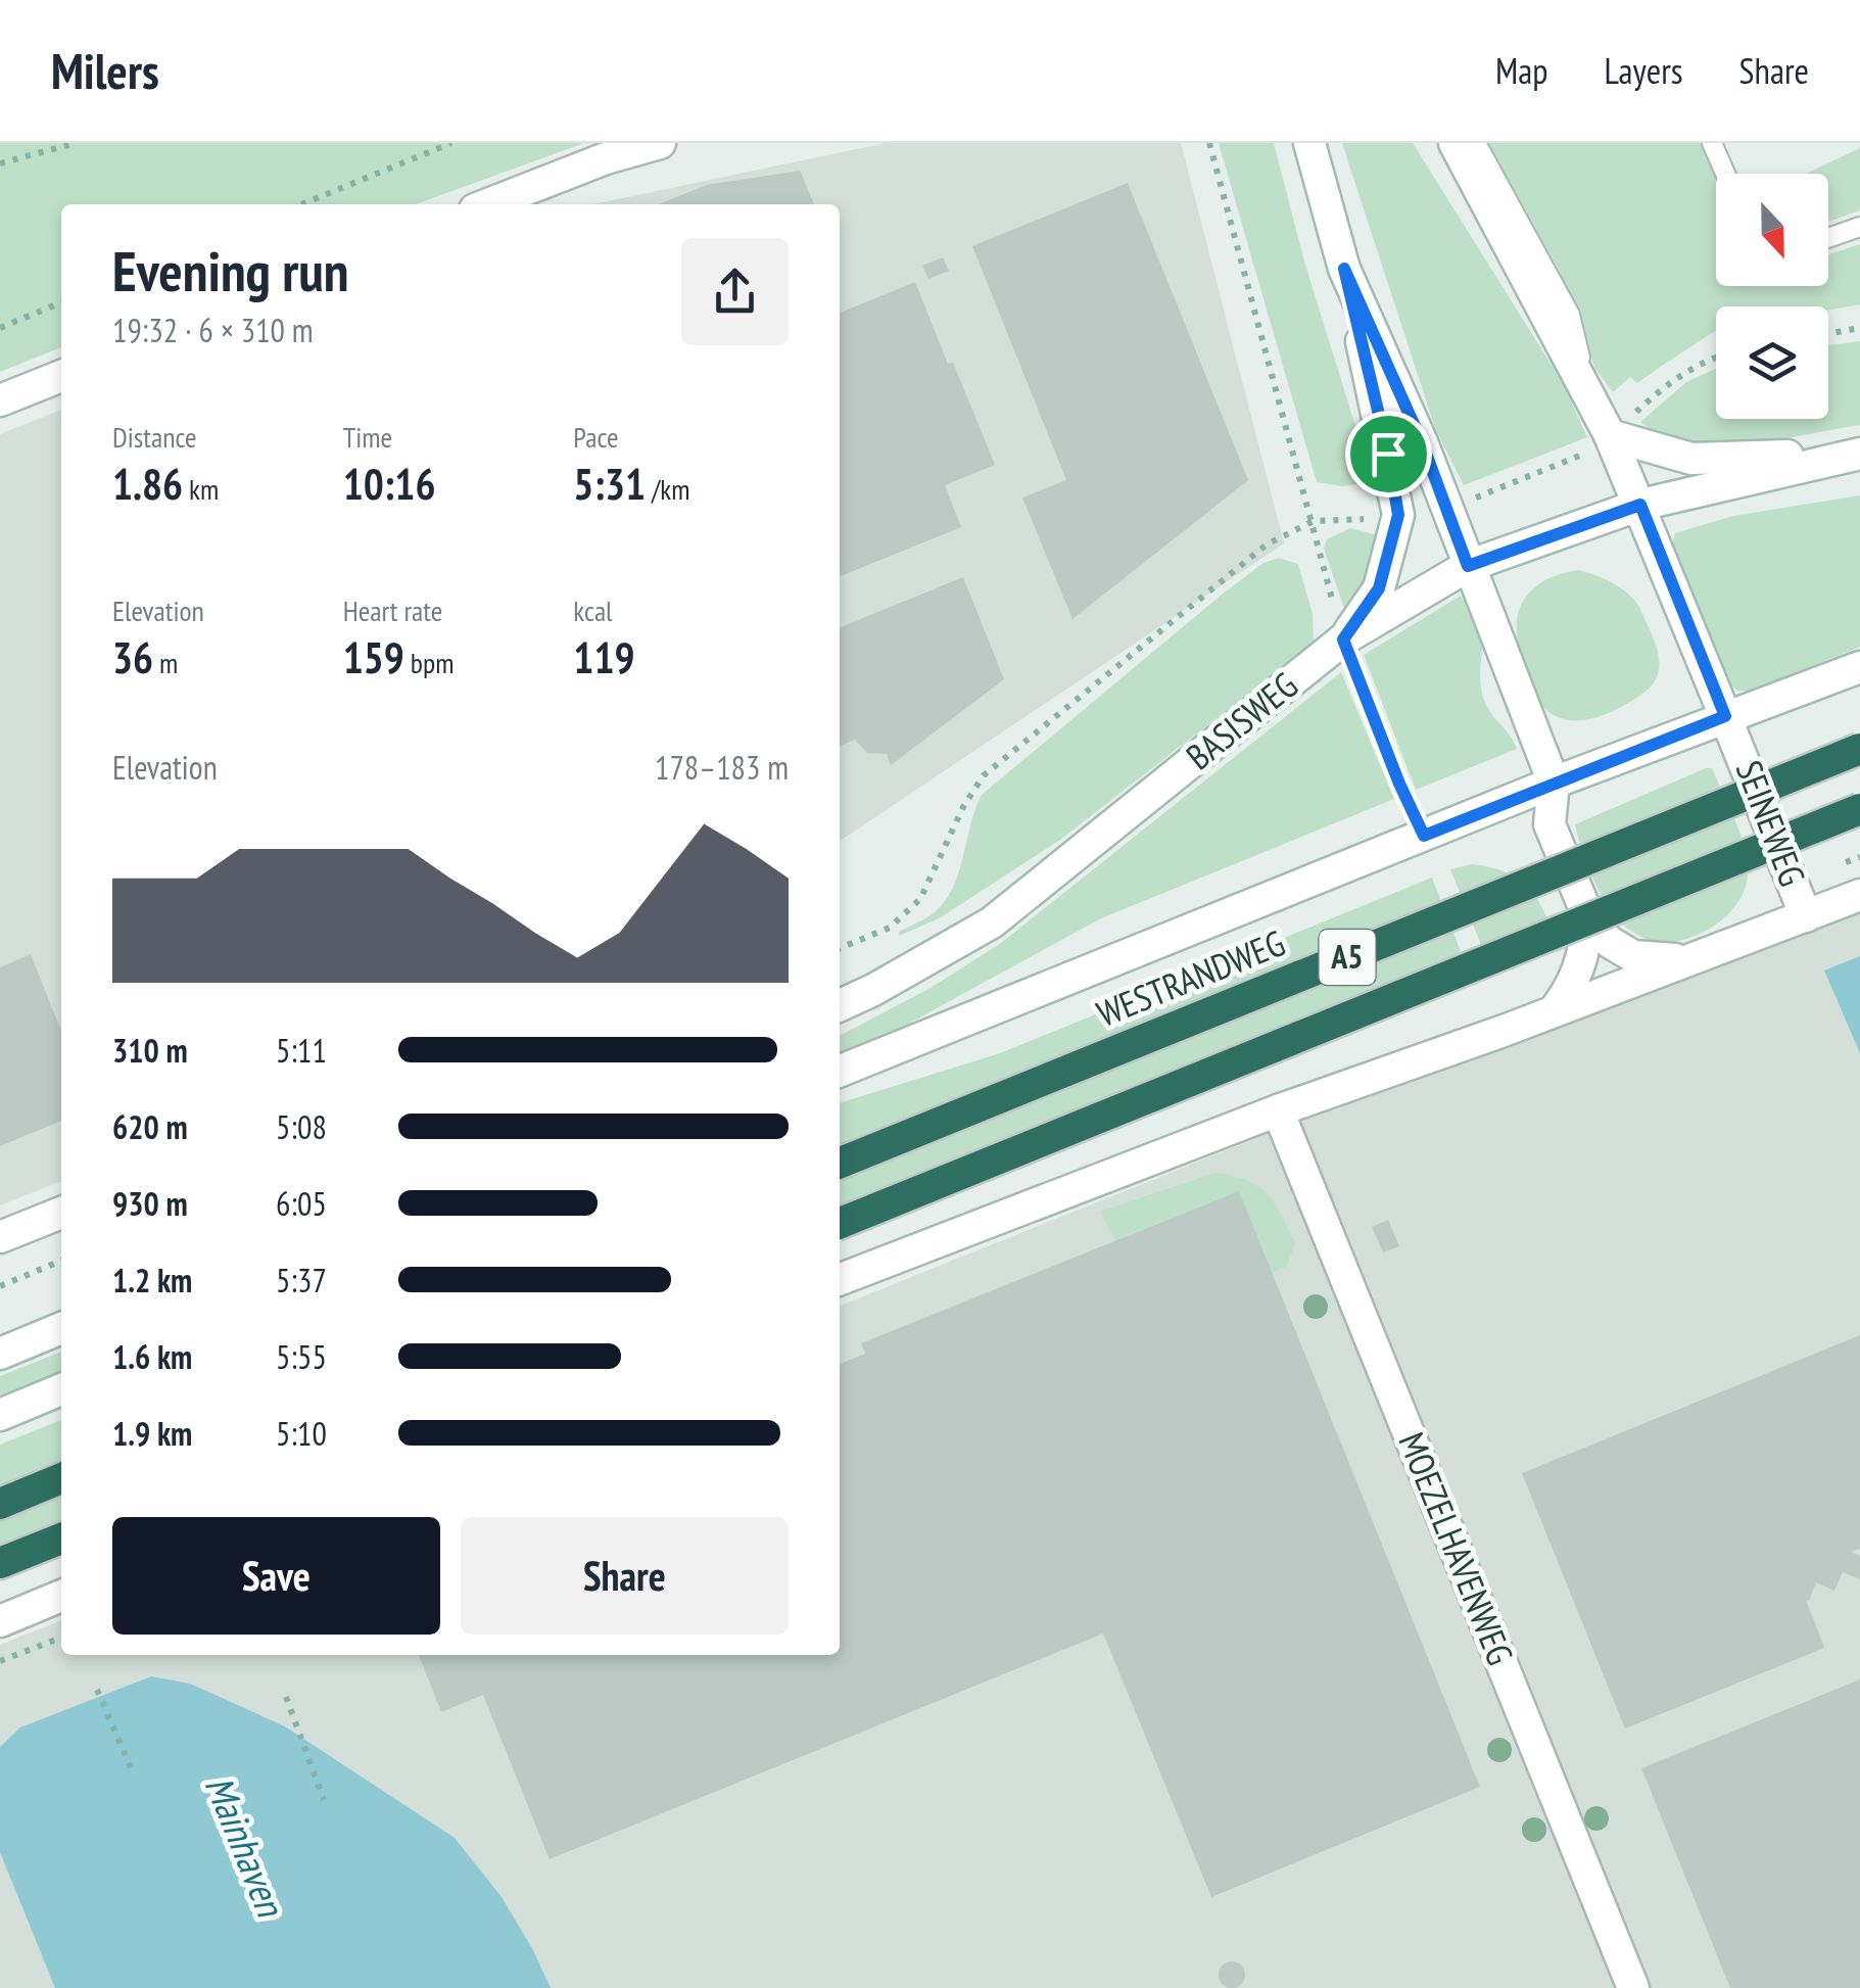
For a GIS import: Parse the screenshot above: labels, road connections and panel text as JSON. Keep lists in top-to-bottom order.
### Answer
{
  "streets": {
    "highway": ["A5", "WESTRANDWEG"],
    "main road": ["BASISWEG", "SEINEWEG", "MOEZELHAVENWEG"]
  },
  "crossings": [
    ["BASISWEG", "SEINEWEG"]
  ],
  "water": ["Mainhaven"],
  "north": "bottom",
  "page": {
    "header": "Milers",
    "nav": ["Map", "Layers", "Share"],
    "heading": ["Evening run", "19:32 · 6 × 310 m"],
    "stats": [
      ["Distance", "1.86 km"],
      ["Time", "10:16"],
      ["Pace", "5:31 /km"],
      ["Elevation", "36 m"],
      ["Heart rate", "159 bpm"],
      ["kcal", "119"]
    ],
    "chart": ["Elevation", "178–183 m"],
    "list": [
      {
        "name": "310 m",
        "note": "5:11"
      },
      {
        "name": "620 m",
        "note": "5:08"
      },
      {
        "name": "930 m",
        "note": "6:05"
      },
      {
        "name": "1.2 km",
        "note": "5:37"
      },
      {
        "name": "1.6 km",
        "note": "5:55"
      },
      {
        "name": "1.9 km",
        "note": "5:10"
      }
    ],
    "buttons": ["Save", "Share"]
  }
}
